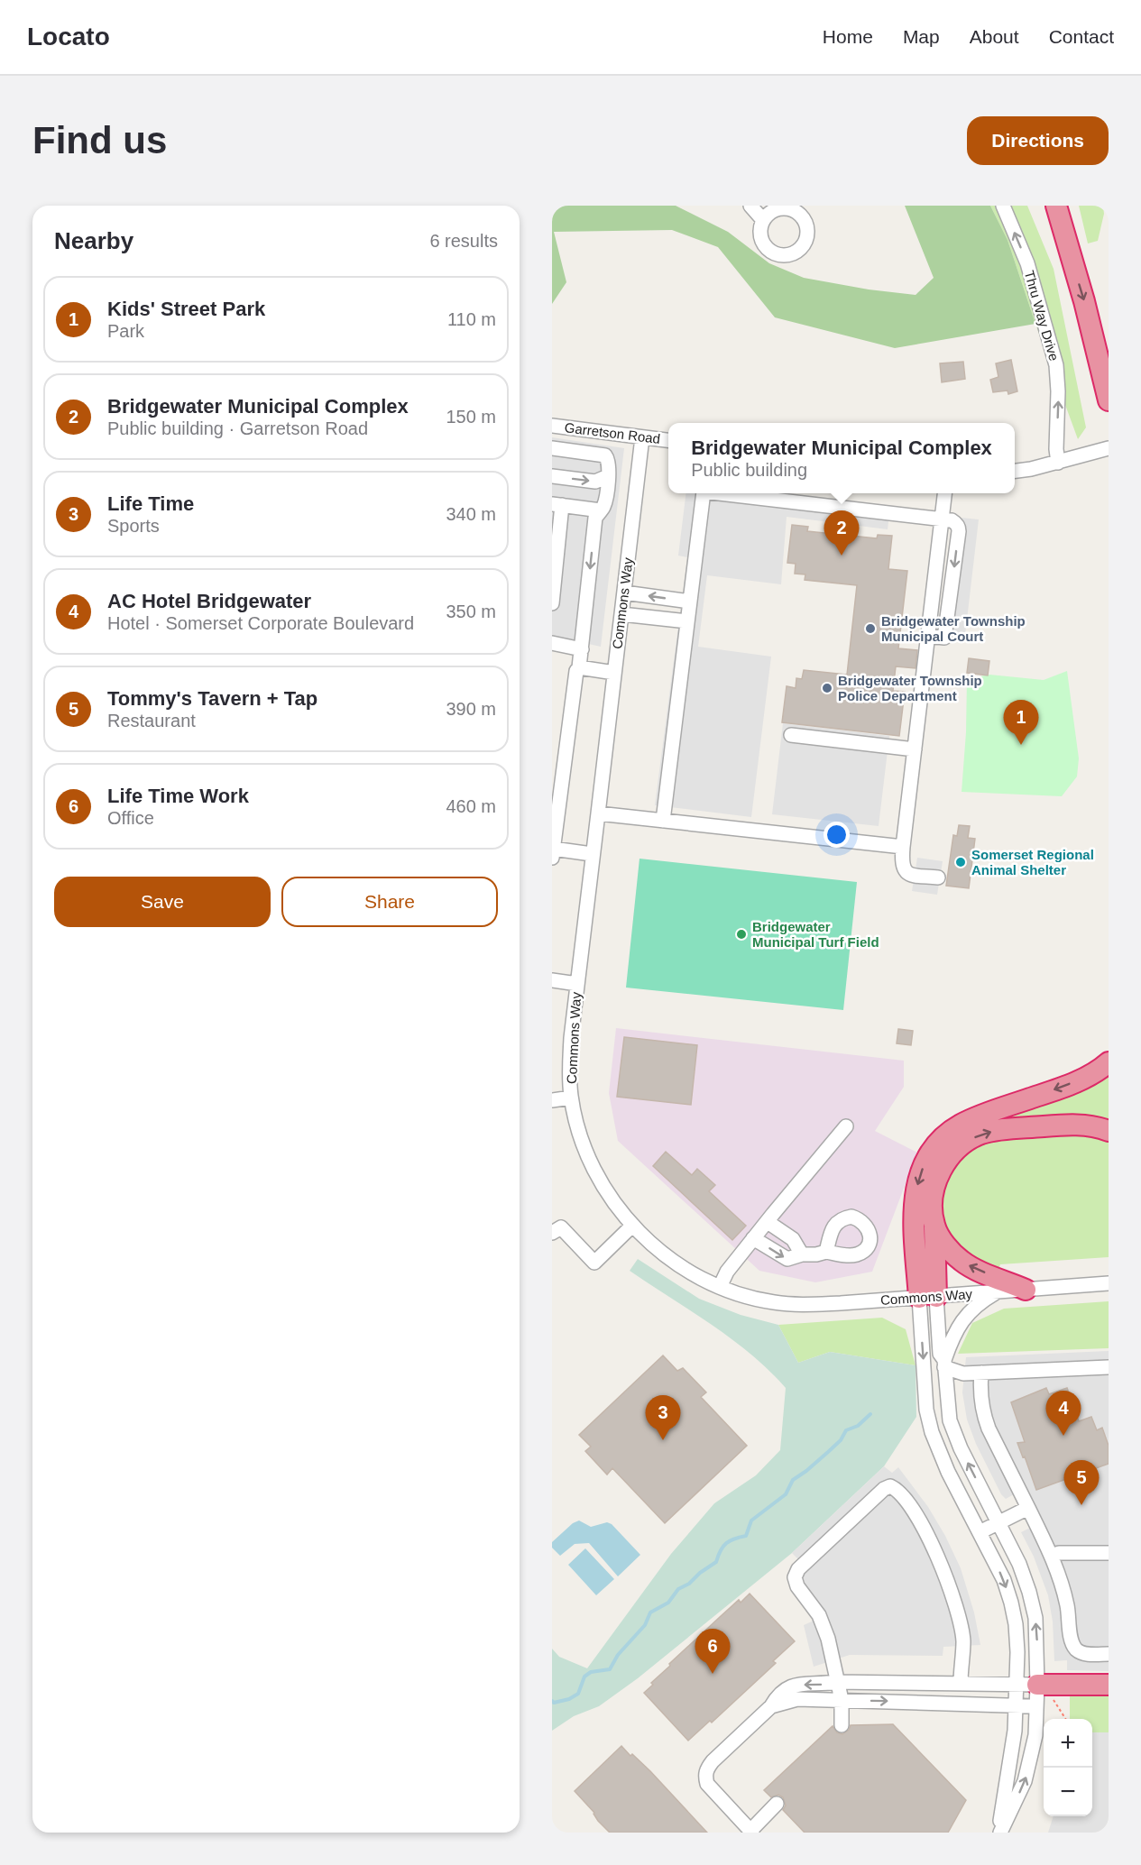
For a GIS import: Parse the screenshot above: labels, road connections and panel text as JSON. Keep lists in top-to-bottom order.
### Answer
{
  "streets": {
    "street": ["Thru Way Drive", "Garretson Road", "Commons Way"]
  },
  "crossings": [
    ["Garretson Road", "Commons Way"]
  ],
  "one_way": ["Thru Way Drive"],
  "places": [
    "Bridgewater Township Municipal Court",
    "Bridgewater Township Police Department",
    "Somerset Regional Animal Shelter",
    "Bridgewater Municipal Turf Field"
  ],
  "page": {
    "header": "Locato",
    "nav": [
      "Home",
      "Map",
      "About",
      "Contact"
    ],
    "buttons": [
      "Directions",
      ["Save", "Share"]
    ],
    "title": "Find us",
    "heading": ["Nearby", "6 results"],
    "list": [
      {
        "mark": "1",
        "name": "Kids' Street Park",
        "note": "Park",
        "value": "110 m"
      },
      {
        "mark": "2",
        "name": "Bridgewater Municipal Complex",
        "note": "Public building · Garretson Road",
        "value": "150 m"
      },
      {
        "mark": "3",
        "name": "Life Time",
        "note": "Sports",
        "value": "340 m"
      },
      {
        "mark": "4",
        "name": "AC Hotel Bridgewater",
        "note": "Hotel · Somerset Corporate Boulevard",
        "value": "350 m"
      },
      {
        "mark": "5",
        "name": "Tommy's Tavern + Tap",
        "note": "Restaurant",
        "value": "390 m"
      },
      {
        "mark": "6",
        "name": "Life Time Work",
        "note": "Office",
        "value": "460 m"
      }
    ],
    "popup": ["Bridgewater Municipal Complex", "Public building"],
    "pins": [
      "2",
      "1",
      "4",
      "3",
      "5",
      "6"
    ],
    "map_buttons": ["+", "−"]
  }
}
